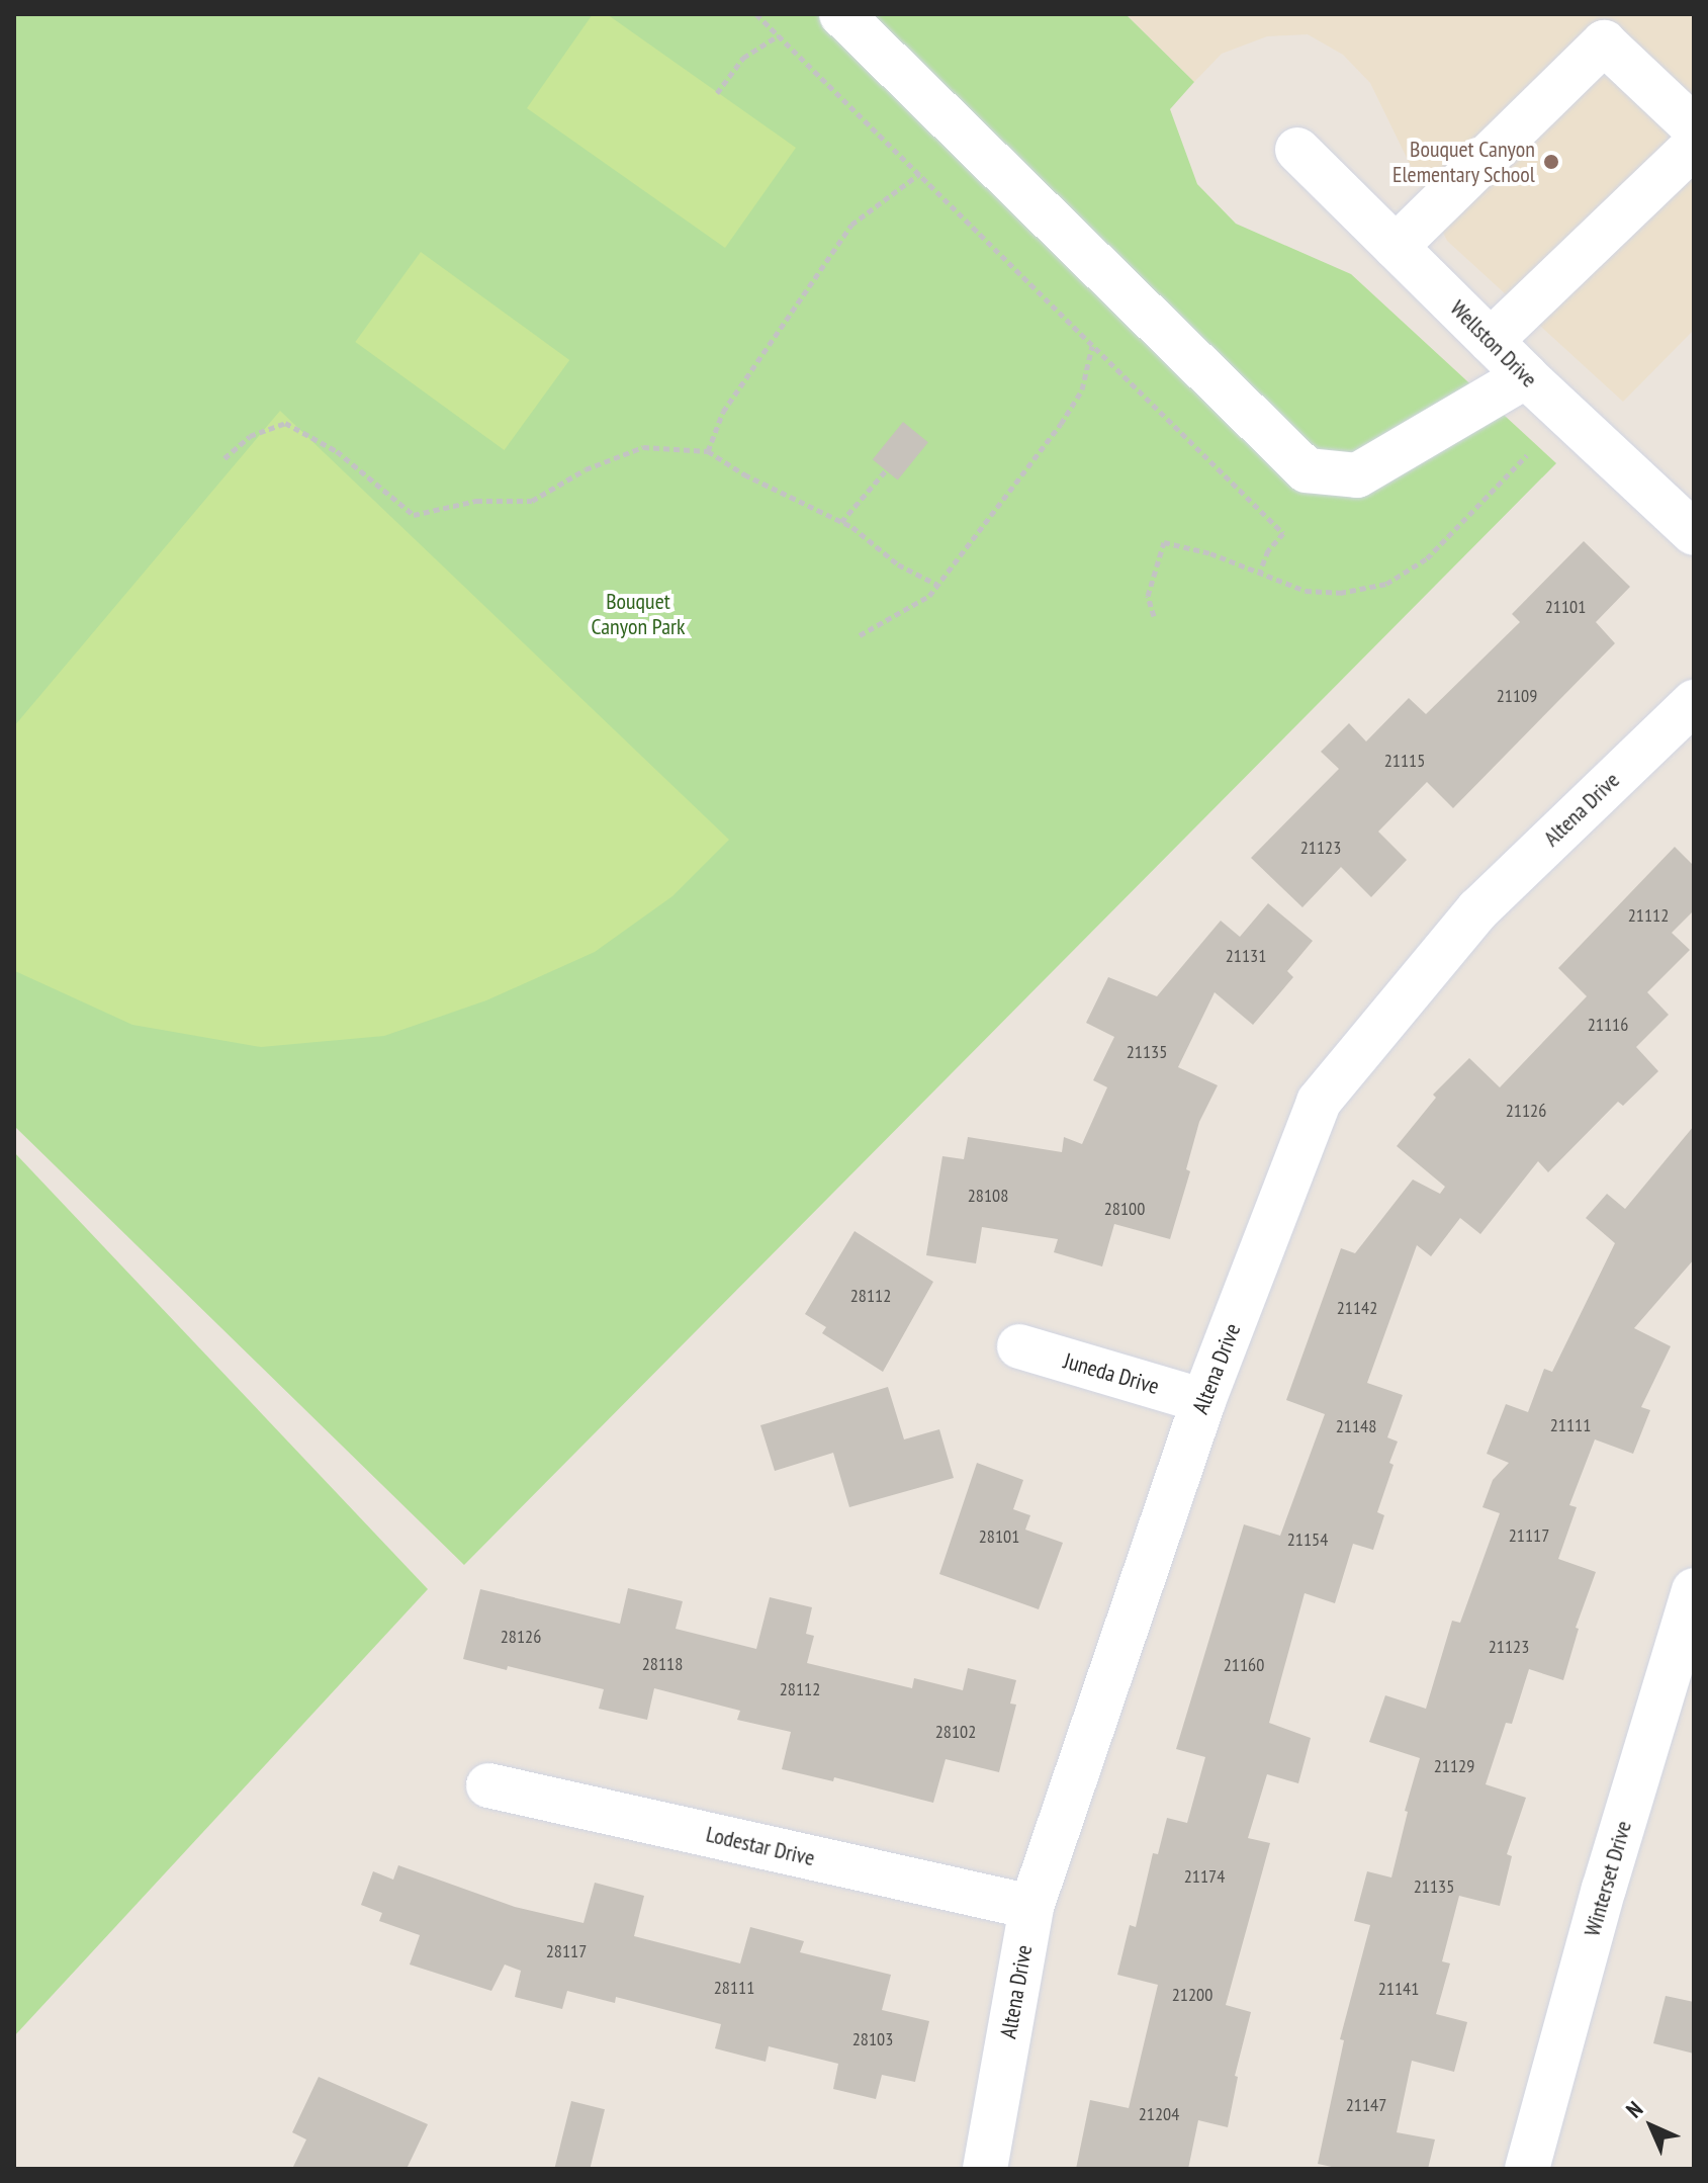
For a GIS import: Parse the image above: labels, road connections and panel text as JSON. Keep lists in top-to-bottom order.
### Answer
{
  "streets": {
    "street": [
      "Wellston Drive",
      "Altena Drive",
      "Juneda Drive",
      "Lodestar Drive",
      "Winterset Drive"
    ]
  },
  "crossings": [
    ["Altena Drive", "Juneda Drive"],
    ["Altena Drive", "Lodestar Drive"]
  ],
  "parks": ["Bouquet Canyon Park"],
  "places": ["Bouquet Canyon Elementary School"],
  "house_numbers": [
    "21101",
    "21109",
    "21115",
    "21123",
    "21112",
    "21131",
    "21116",
    "21135",
    "21126",
    "28108",
    "28100",
    "28112",
    "21142",
    "21111",
    "21148",
    "21117",
    "28101",
    "21154",
    "28126",
    "21123",
    "28118",
    "21160",
    "28112",
    "28102",
    "21129",
    "21174",
    "21135",
    "28117",
    "28111",
    "21141",
    "21200",
    "28103",
    "21147",
    "21204"
  ],
  "north": "top left"
}
